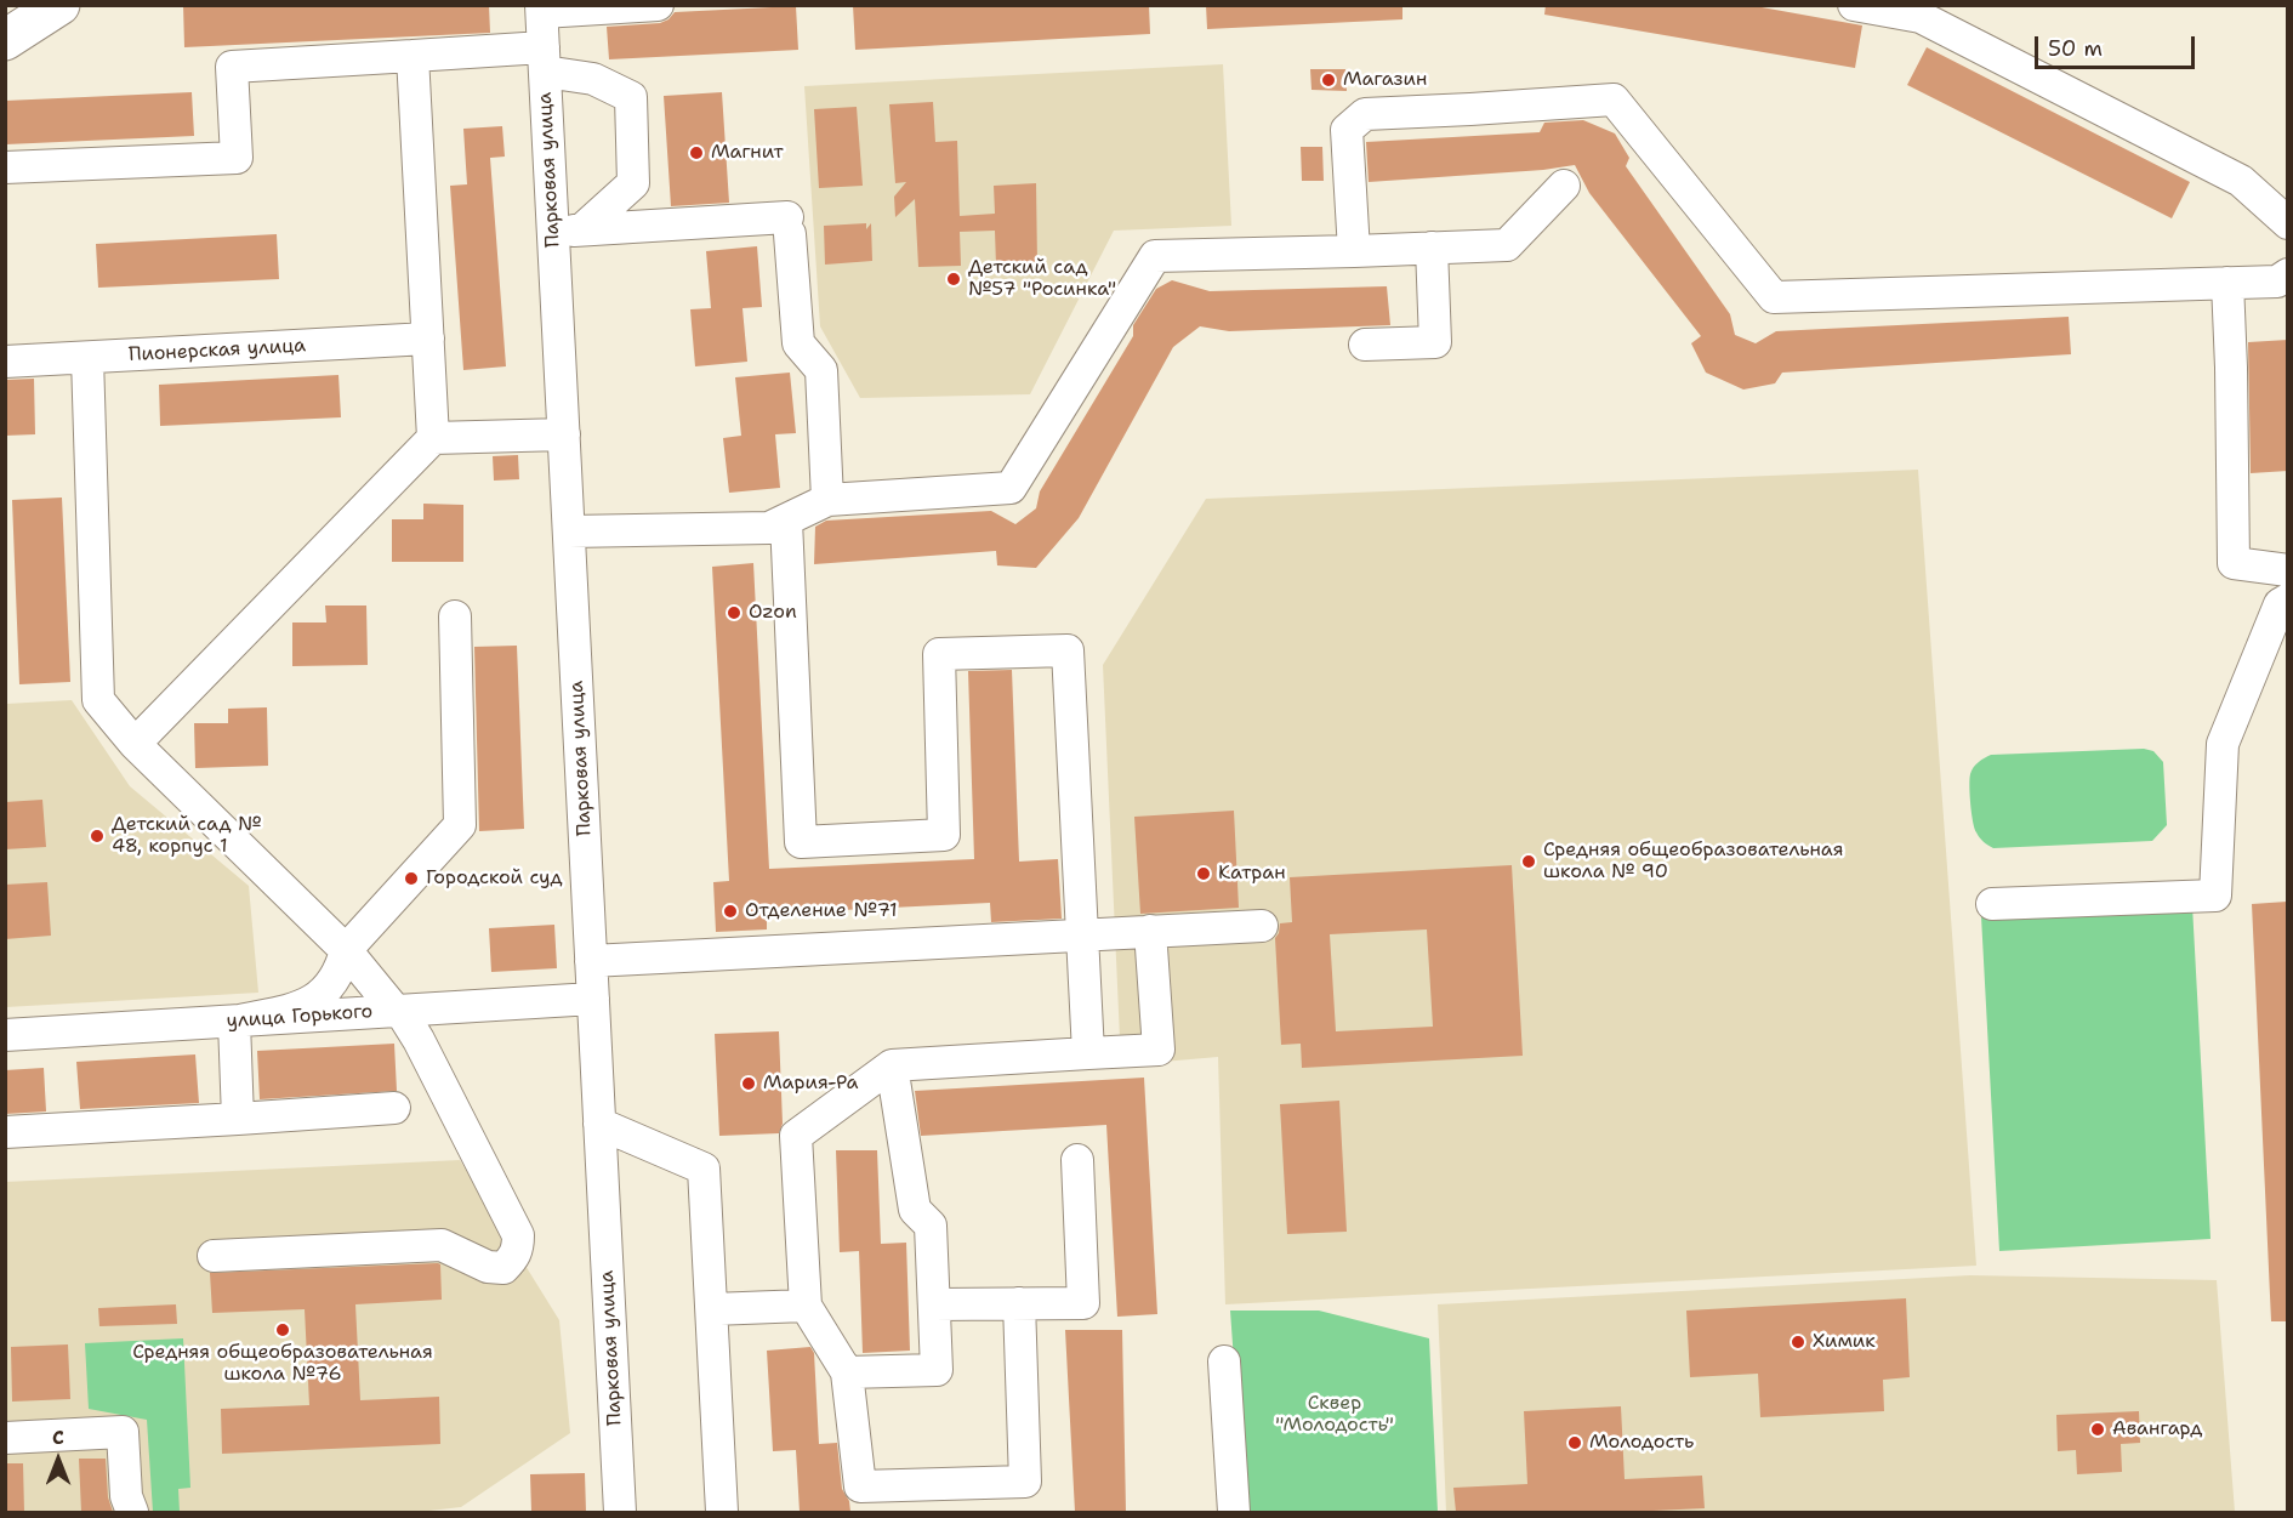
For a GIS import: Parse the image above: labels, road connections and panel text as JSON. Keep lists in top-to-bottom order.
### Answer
{
  "streets": {
    "street": ["Парковая улица", "Пионерская улица", "улица Горького"]
  },
  "crossings": [
    ["Парковая улица", "улица Горького"]
  ],
  "parks": ["Сквер \"Молодость\""],
  "places": [
    "Магазин",
    "Магнит",
    "Детский сад №57 \"Росинка\"",
    "Ozon",
    "Детский сад № 48, корпус 1",
    "Средняя общеобразовательная школа № 90",
    "Катран",
    "Городской суд",
    "Отделение №71",
    "Мария-Ра",
    "Средняя общеобразовательная школа №76",
    "Химик",
    "Авангард",
    "Молодость"
  ],
  "scale_bar": "50 m",
  "north": "top"
}
